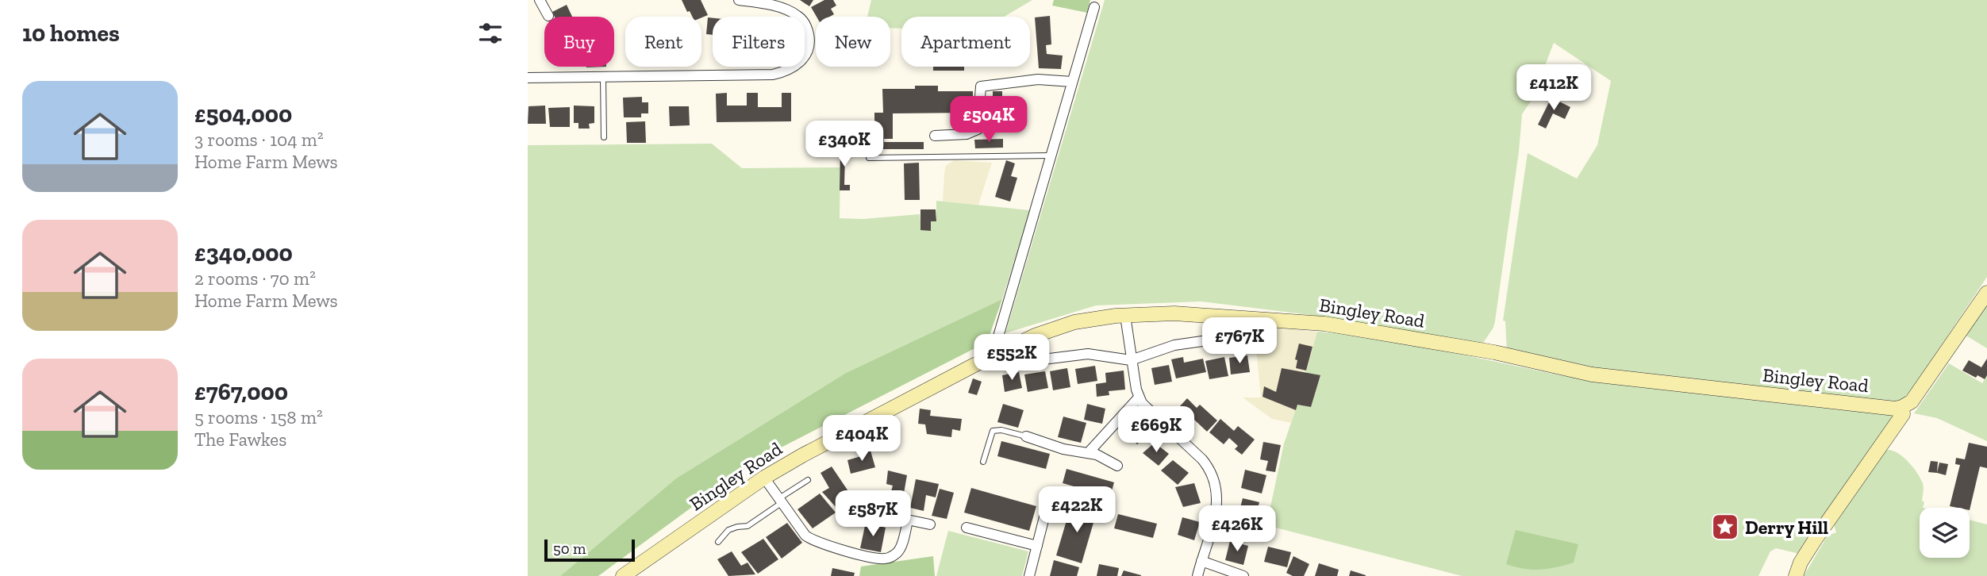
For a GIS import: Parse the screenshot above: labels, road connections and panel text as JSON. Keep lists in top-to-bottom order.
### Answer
{
  "streets": {
    "street": ["Bingley Road"]
  },
  "places": {
    "place": ["Derry Hill"]
  },
  "scale_bar": "50 m",
  "page": {
    "heading": "10 homes",
    "chip": [
      "Buy",
      "Rent",
      "Filters",
      "New",
      "Apartment"
    ],
    "price": [
      "£412K",
      "£504K",
      "£340K",
      "£767K",
      "£552K",
      "£669K",
      "£404K",
      "£422K",
      "£587K",
      "£426K"
    ],
    "list": [
      {
        "name": "£504,000",
        "note": "3 rooms · 104 m² · Home Farm Mews"
      },
      {
        "name": "£340,000",
        "note": "2 rooms · 70 m² · Home Farm Mews"
      },
      {
        "name": "£767,000",
        "note": "5 rooms · 158 m² · The Fawkes"
      }
    ],
    "scale": "50 m"
  }
}
